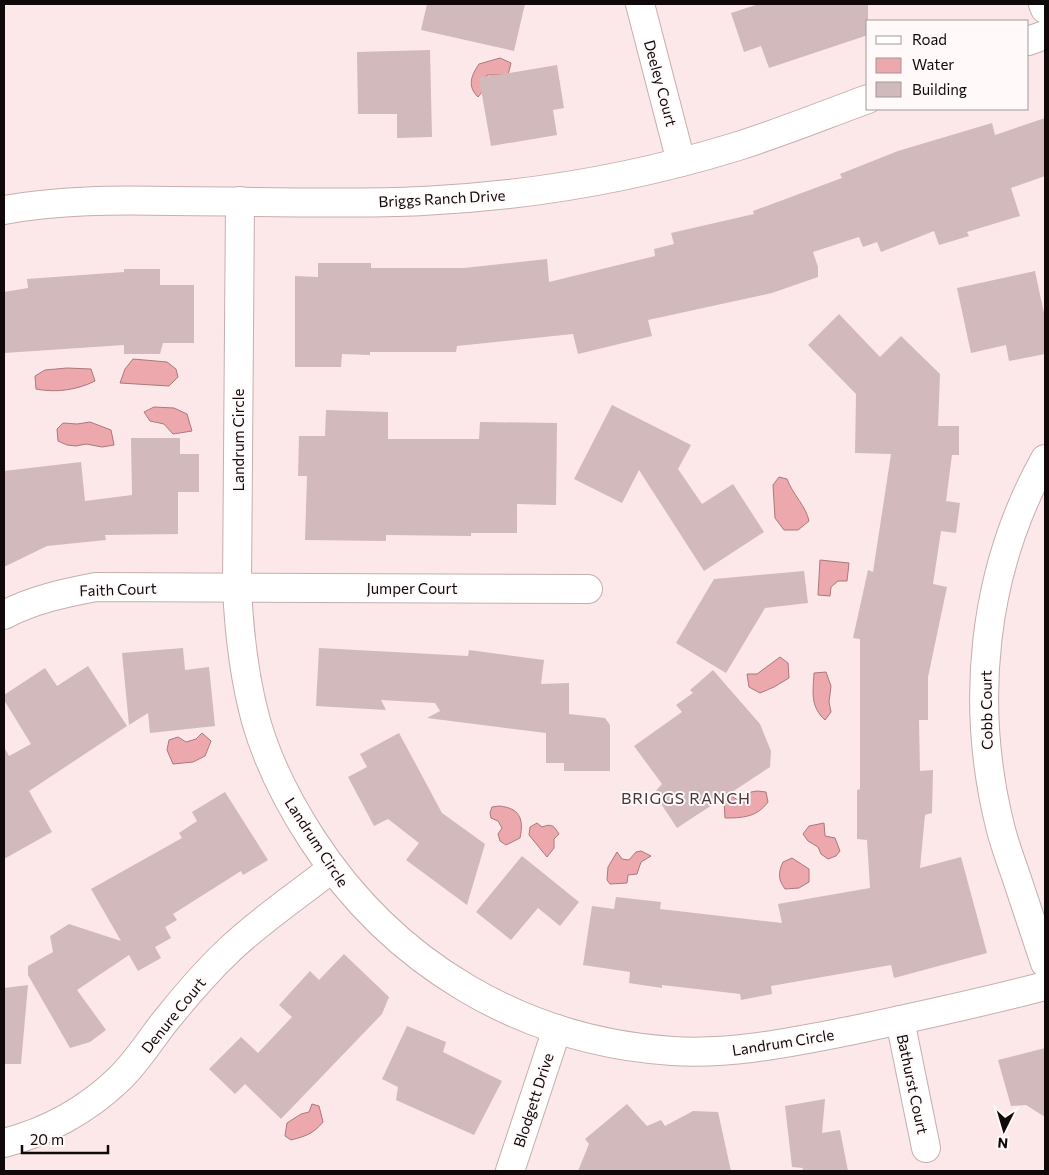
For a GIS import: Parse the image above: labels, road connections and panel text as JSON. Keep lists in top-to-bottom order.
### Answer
{
  "streets": {
    "street": [
      "Deeley Court",
      "Briggs Ranch Drive",
      "Landrum Circle",
      "Jumper Court",
      "Faith Court",
      "Cobb Court",
      "Denure Court",
      "Bathurst Court",
      "Blodgett Drive"
    ]
  },
  "crossings": [
    ["Deeley Court", "Briggs Ranch Drive"],
    ["Briggs Ranch Drive", "Landrum Circle"],
    ["Landrum Circle", "Jumper Court"],
    ["Landrum Circle", "Faith Court"],
    ["Landrum Circle", "Denure Court"],
    ["Landrum Circle", "Bathurst Court"],
    ["Landrum Circle", "Blodgett Drive"],
    ["Jumper Court", "Faith Court"]
  ],
  "districts": ["BRIGGS RANCH"],
  "legend": ["Road", "Water", "Building"],
  "scale_bar": "20 m",
  "north": "bottom"
}
